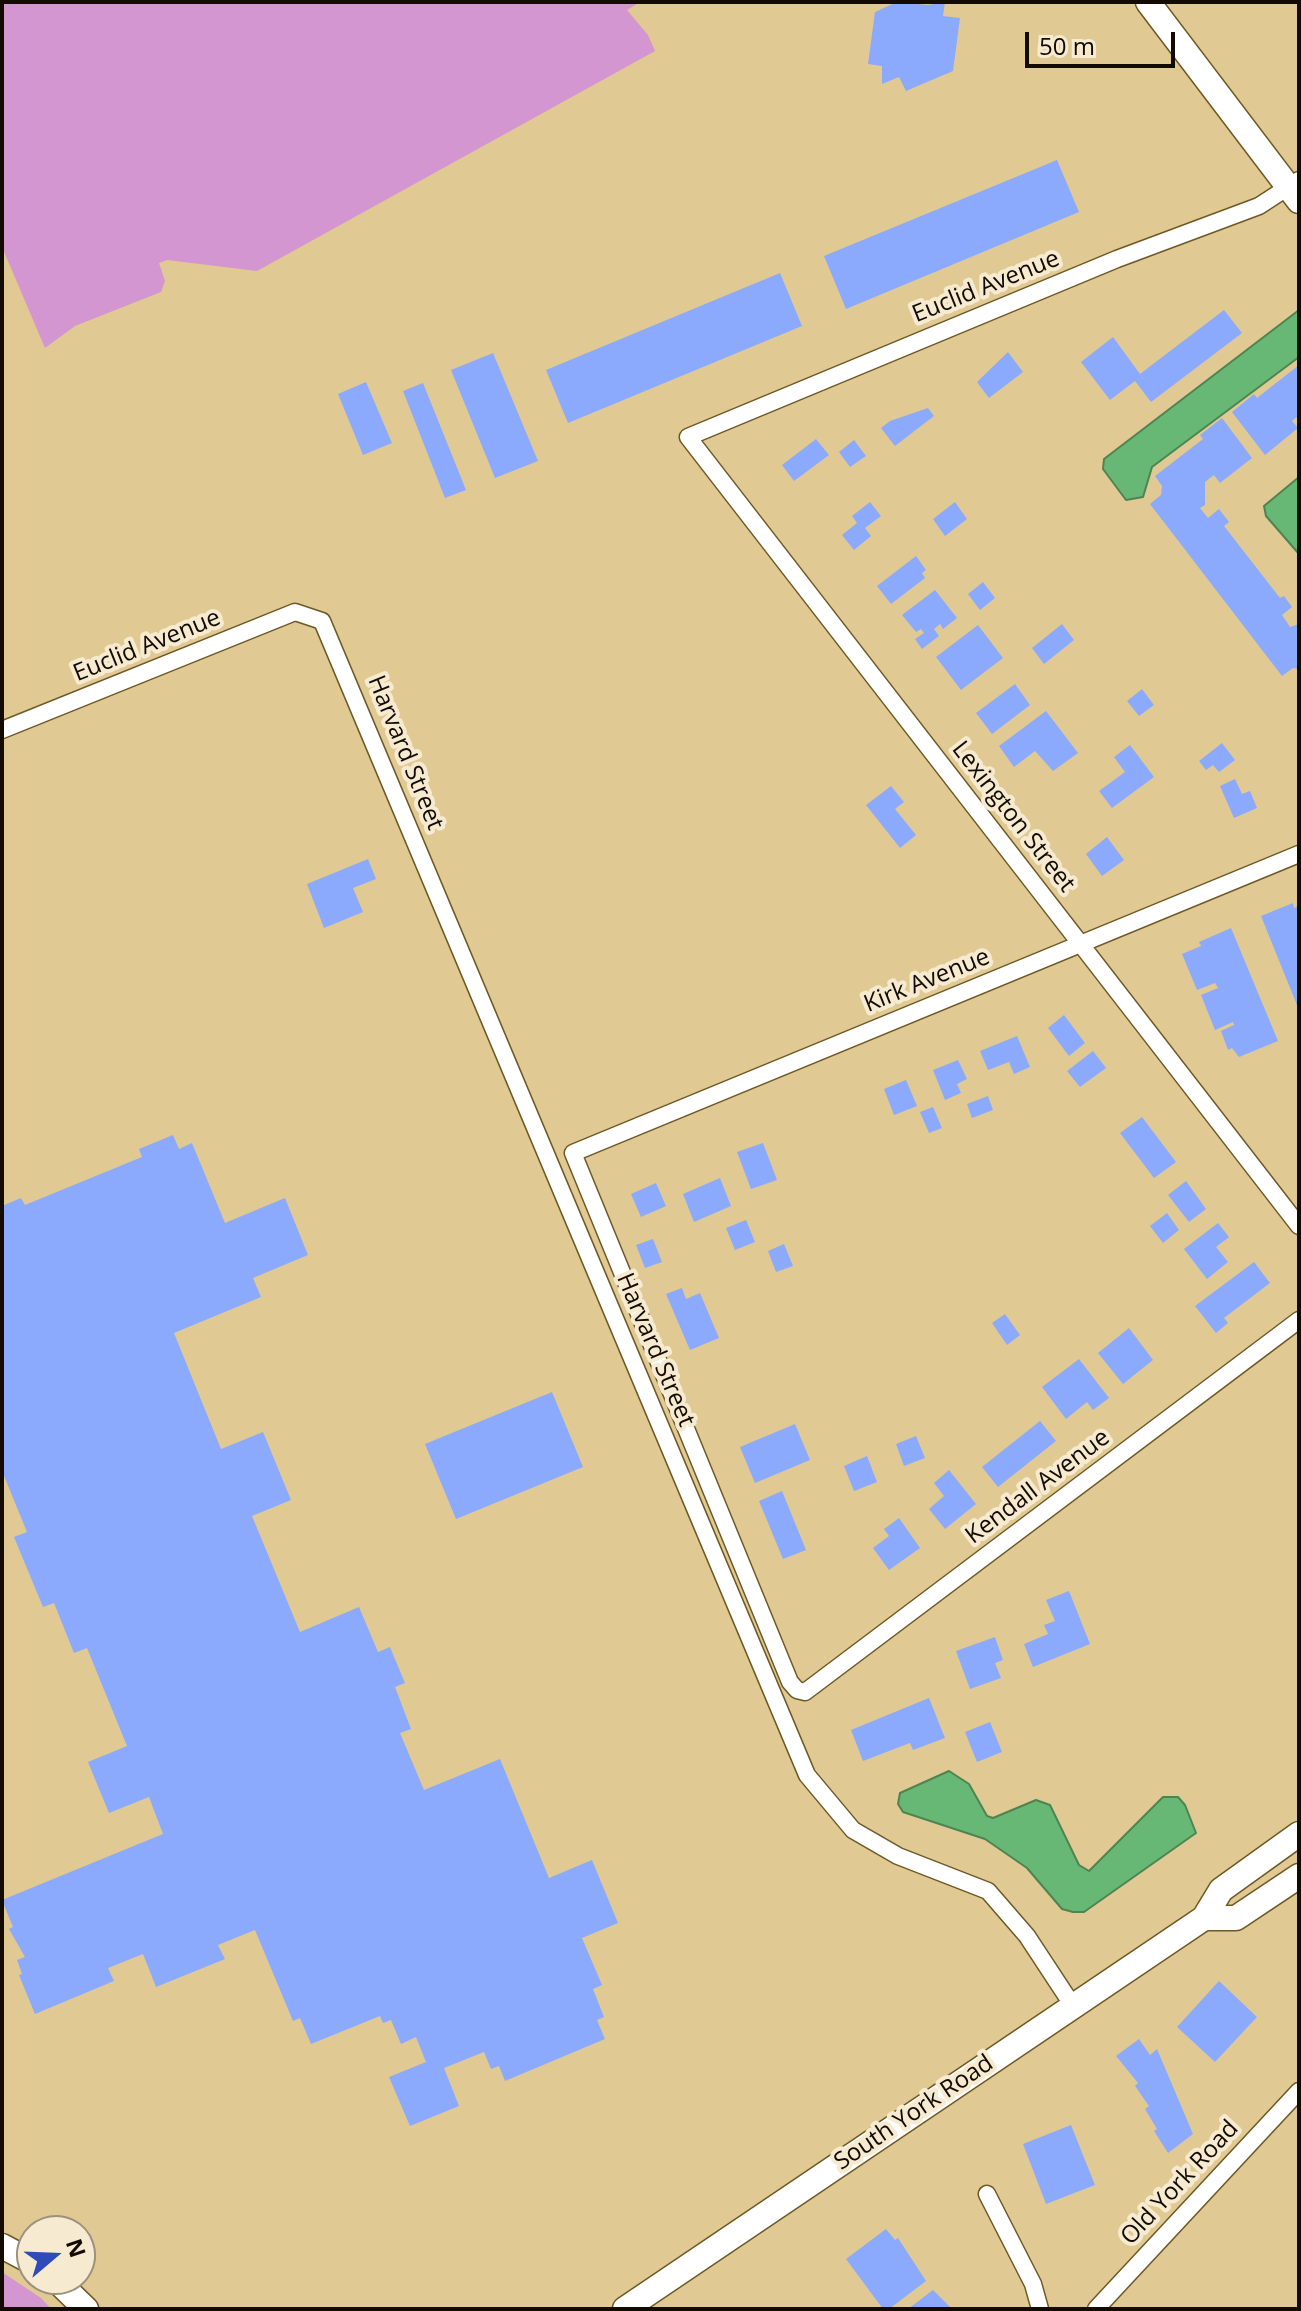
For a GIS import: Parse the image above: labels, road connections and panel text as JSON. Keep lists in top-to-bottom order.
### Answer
{
  "streets": {
    "main road": ["South York Road"],
    "street": [
      "Euclid Avenue",
      "Harvard Street",
      "Lexington Street",
      "Kirk Avenue",
      "Kendall Avenue",
      "Old York Road"
    ]
  },
  "crossings": [
    ["Euclid Avenue", "Harvard Street"],
    ["Euclid Avenue", "Lexington Street"],
    ["Harvard Street", "Kirk Avenue"],
    ["Harvard Street", "Kendall Avenue"],
    ["Harvard Street", "South York Road"],
    ["Lexington Street", "Kirk Avenue"]
  ],
  "scale_bar": "50 m",
  "north": "right"
}
